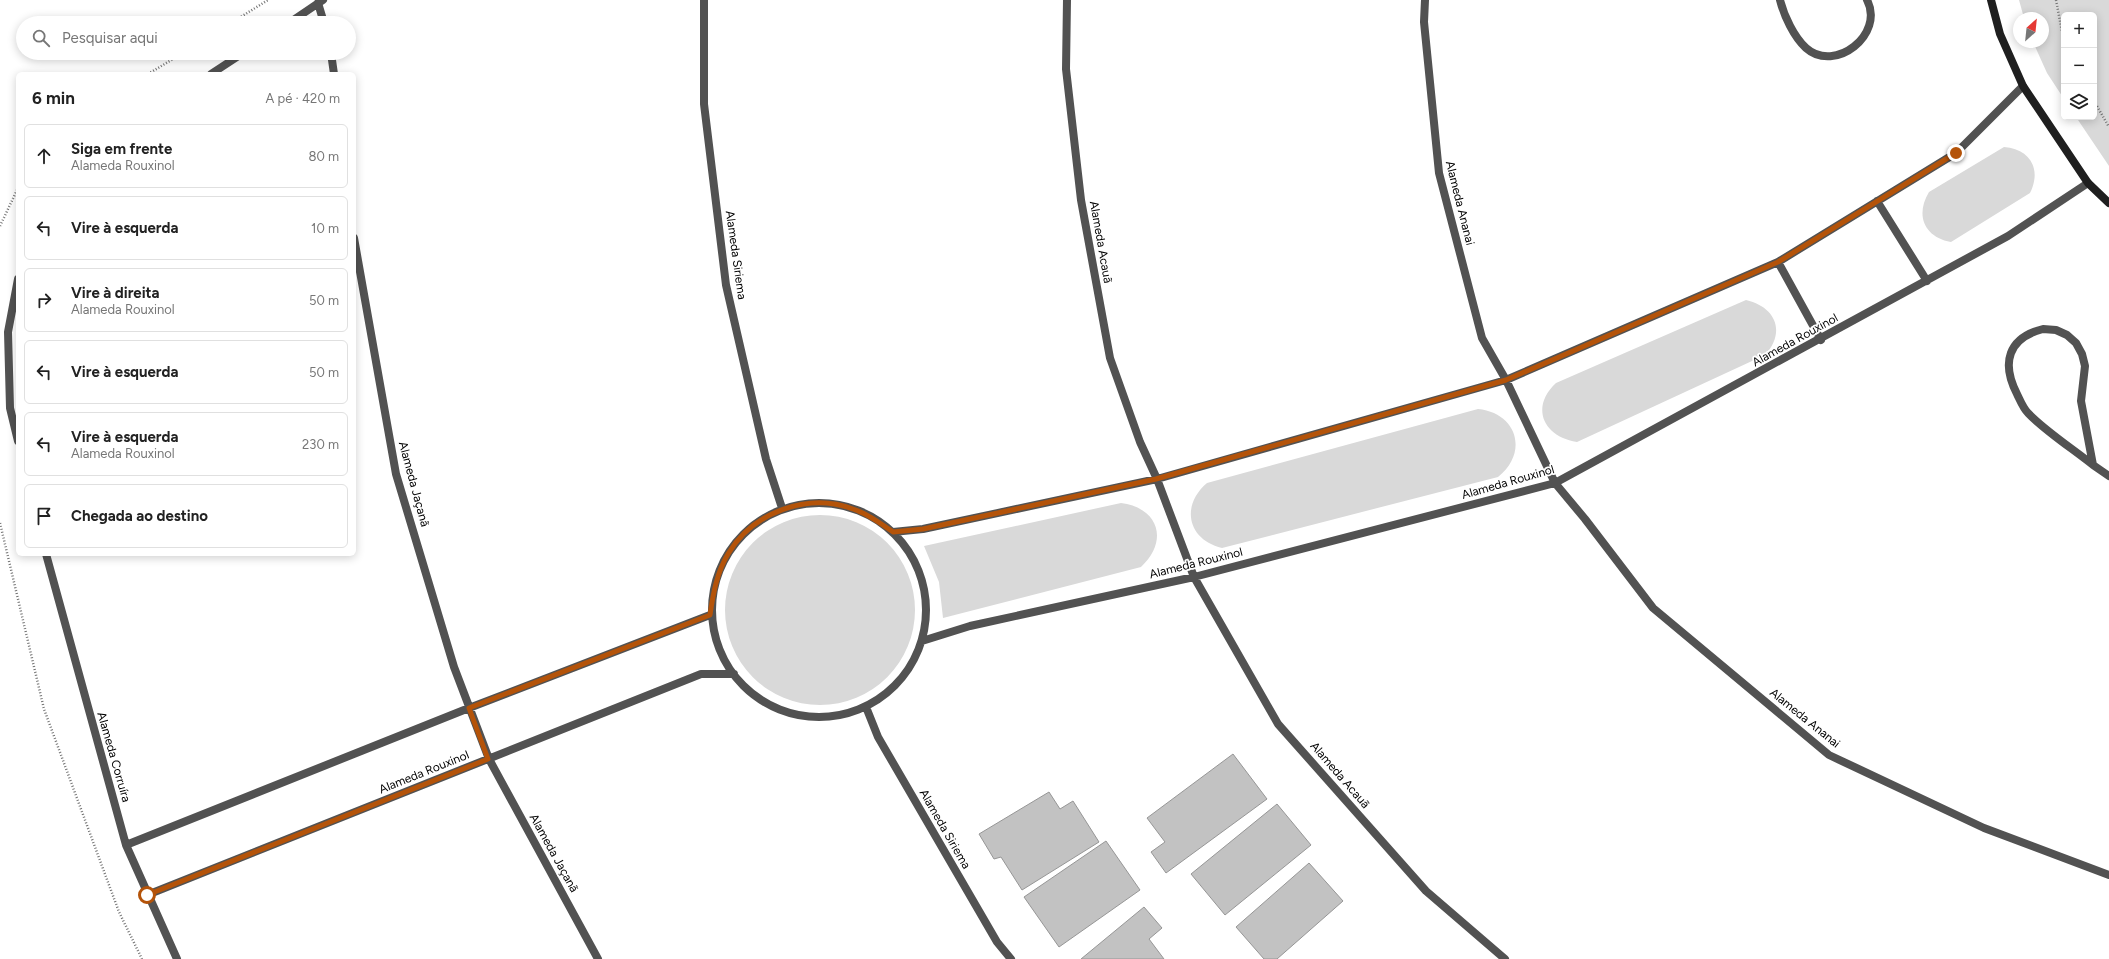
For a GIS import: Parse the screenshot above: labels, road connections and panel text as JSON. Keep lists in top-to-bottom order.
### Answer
{
  "streets": {
    "street": [
      "Alameda Ananai",
      "Alameda Acauã",
      "Alameda Siriema",
      "Alameda Rouxinol",
      "Alameda Jaçanã",
      "Alameda Corruíra"
    ]
  },
  "crossings": [
    ["Alameda Ananai", "Alameda Rouxinol"],
    ["Alameda Acauã", "Alameda Rouxinol"],
    ["Alameda Rouxinol", "Alameda Jaçanã"],
    ["Alameda Rouxinol", "Alameda Corruíra"]
  ],
  "north": "top right",
  "page": {
    "map_buttons": ["+", "−"],
    "search": "Pesquisar aqui",
    "heading": ["6 min", "A pé · 420 m"],
    "list": [
      ["Siga em frente", "Alameda Rouxinol", "80 m"],
      ["Vire à esquerda", "10 m"],
      ["Vire à direita", "Alameda Rouxinol", "50 m"],
      ["Vire à esquerda", "50 m"],
      ["Vire à esquerda", "Alameda Rouxinol", "230 m"],
      "Chegada ao destino"
    ]
  }
}
